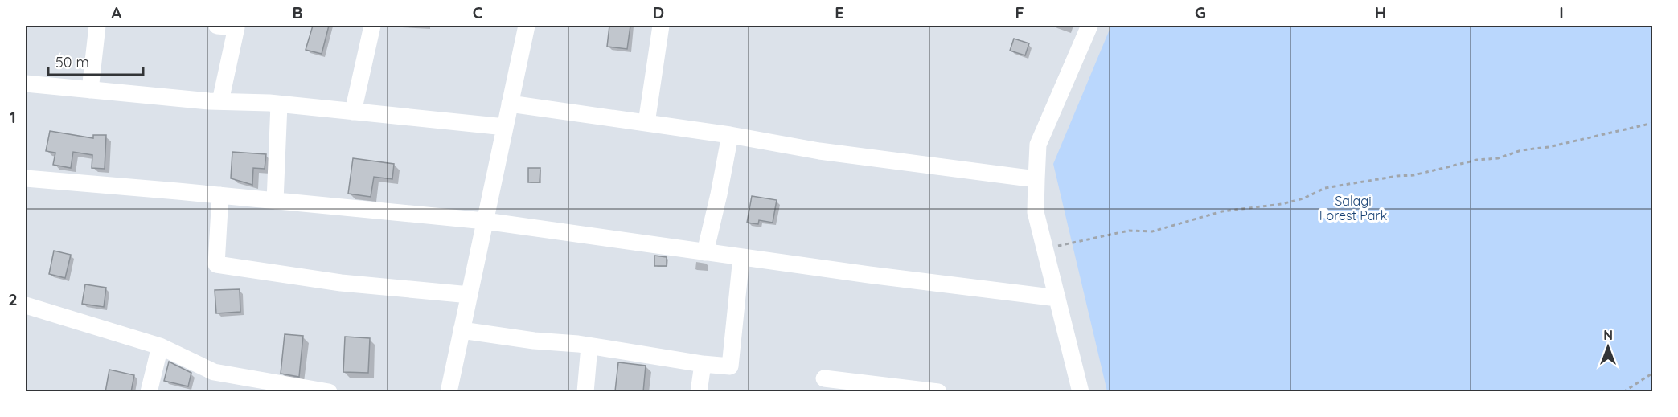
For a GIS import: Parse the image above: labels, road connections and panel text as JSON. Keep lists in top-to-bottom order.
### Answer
{
  "parks": ["Salagi Forest Park"],
  "scale_bar": "50 m",
  "north": "top",
  "grid": {
    "columns": [
      "A",
      "B",
      "C",
      "D",
      "E",
      "F",
      "G",
      "H",
      "I"
    ],
    "rows": ["1", "2"]
  }
}
